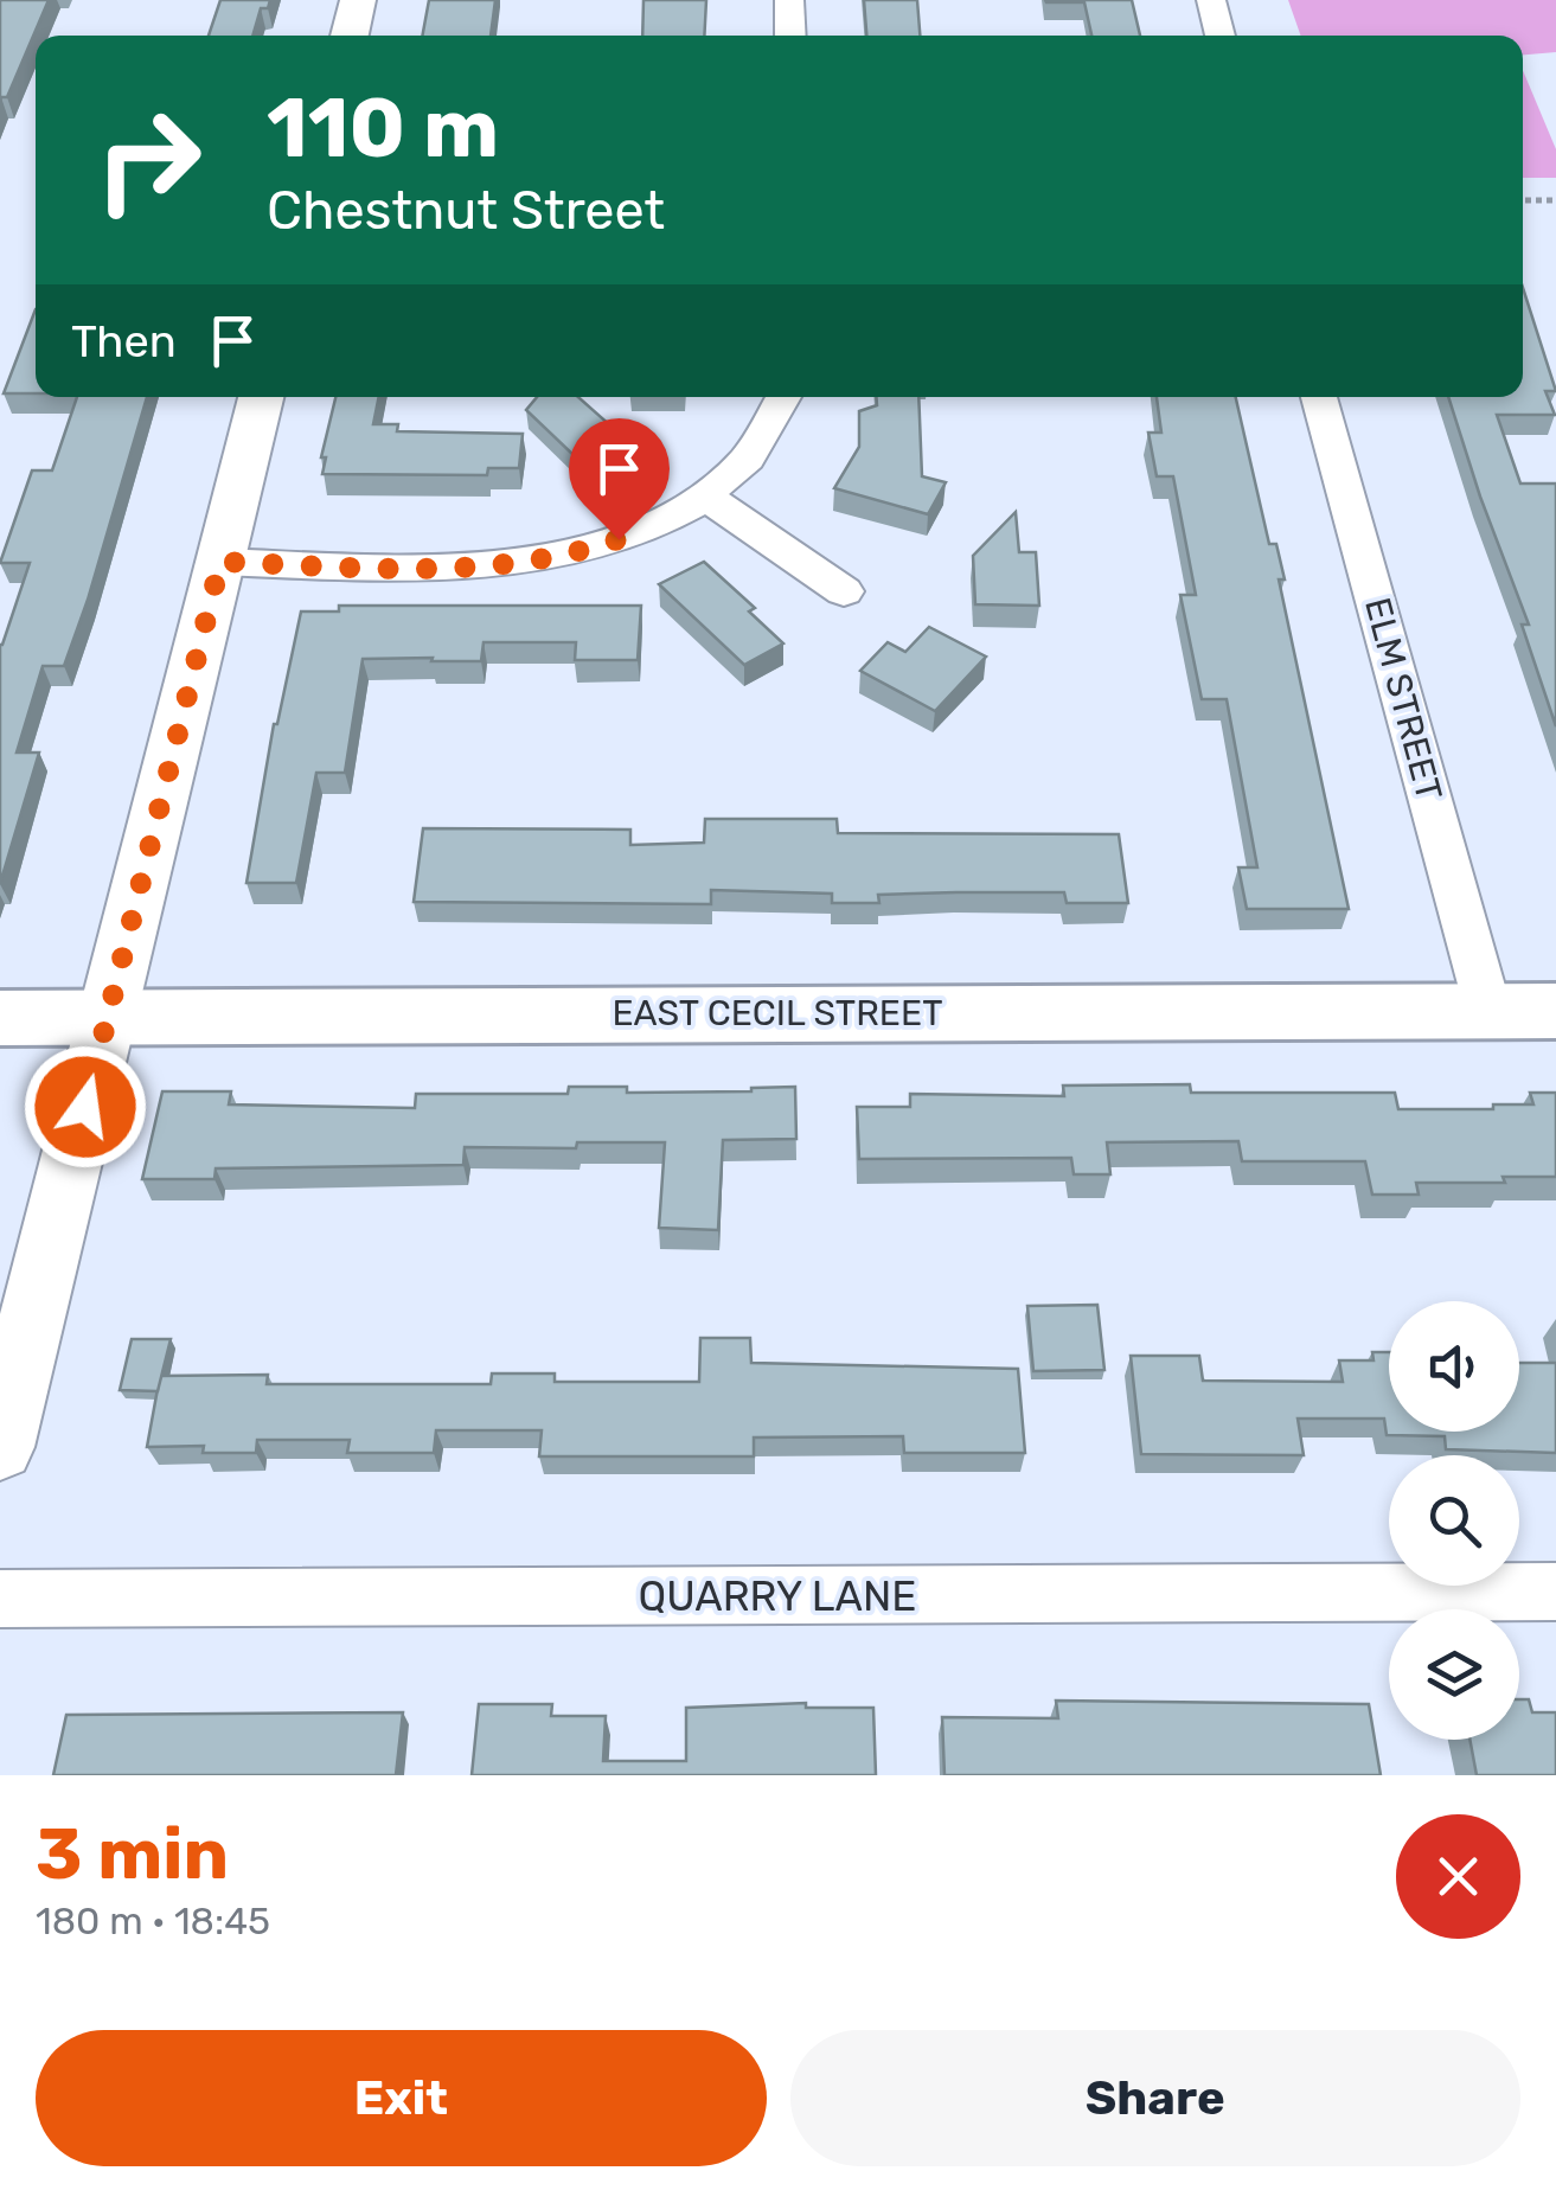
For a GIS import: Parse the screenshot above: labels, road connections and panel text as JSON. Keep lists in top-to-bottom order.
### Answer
{
  "streets": {
    "main road": ["EAST CECIL STREET"],
    "street": ["ELM STREET", "QUARRY LANE"]
  },
  "crossings": [
    ["ELM STREET", "EAST CECIL STREET"]
  ],
  "page": {
    "turn": ["110 m", "Chestnut Street"],
    "then": "Then",
    "heading": ["3 min", "180 m · 18:45"],
    "buttons": ["Exit", "Share"]
  }
}
